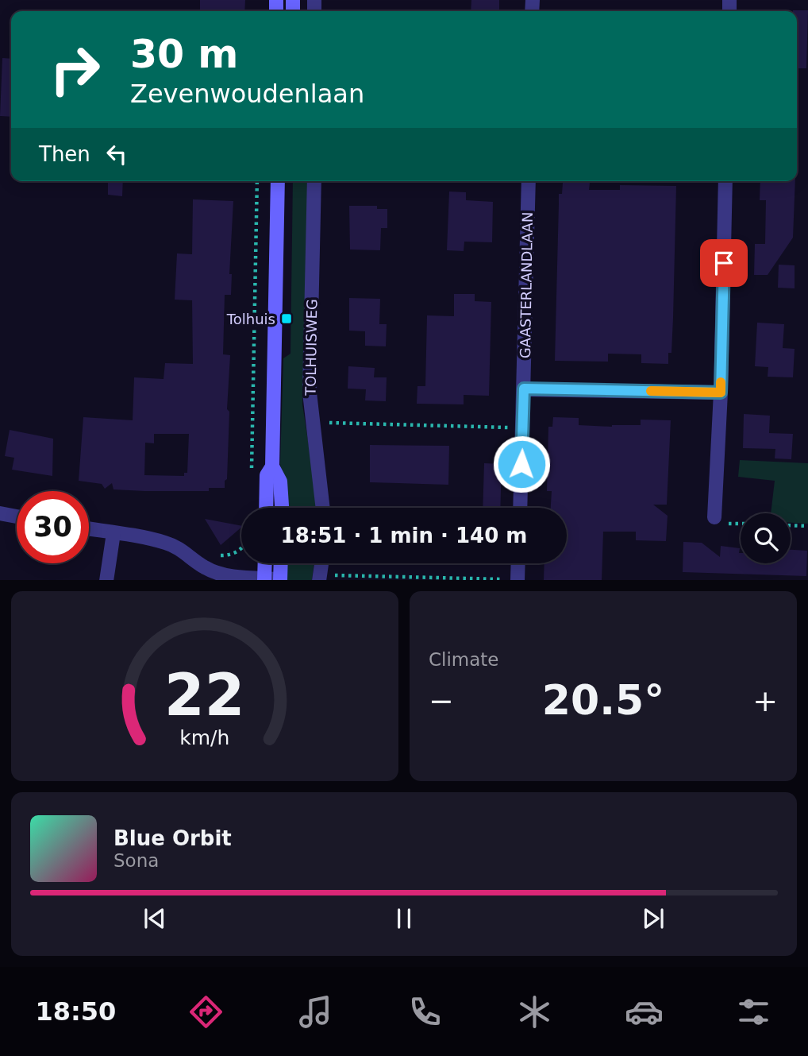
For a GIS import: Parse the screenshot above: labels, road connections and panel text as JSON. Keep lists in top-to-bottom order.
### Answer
{
  "streets": {
    "street": ["GAASTERLANDLAAN", "TOLHUISWEG"]
  },
  "places": {
    "transit": ["Tolhuis"]
  },
  "page": {
    "turn": ["30 m", "Zevenwoudenlaan"],
    "then": "Then",
    "limit": "30",
    "trip": "18:51 · 1 min · 140 m",
    "tile": "Climate",
    "heat": ["−", "20.5°", "+"],
    "song": ["Blue Orbit", "Sona"],
    "tabs": "18:50",
    "gauge": ["22", "km/h"]
  }
}
